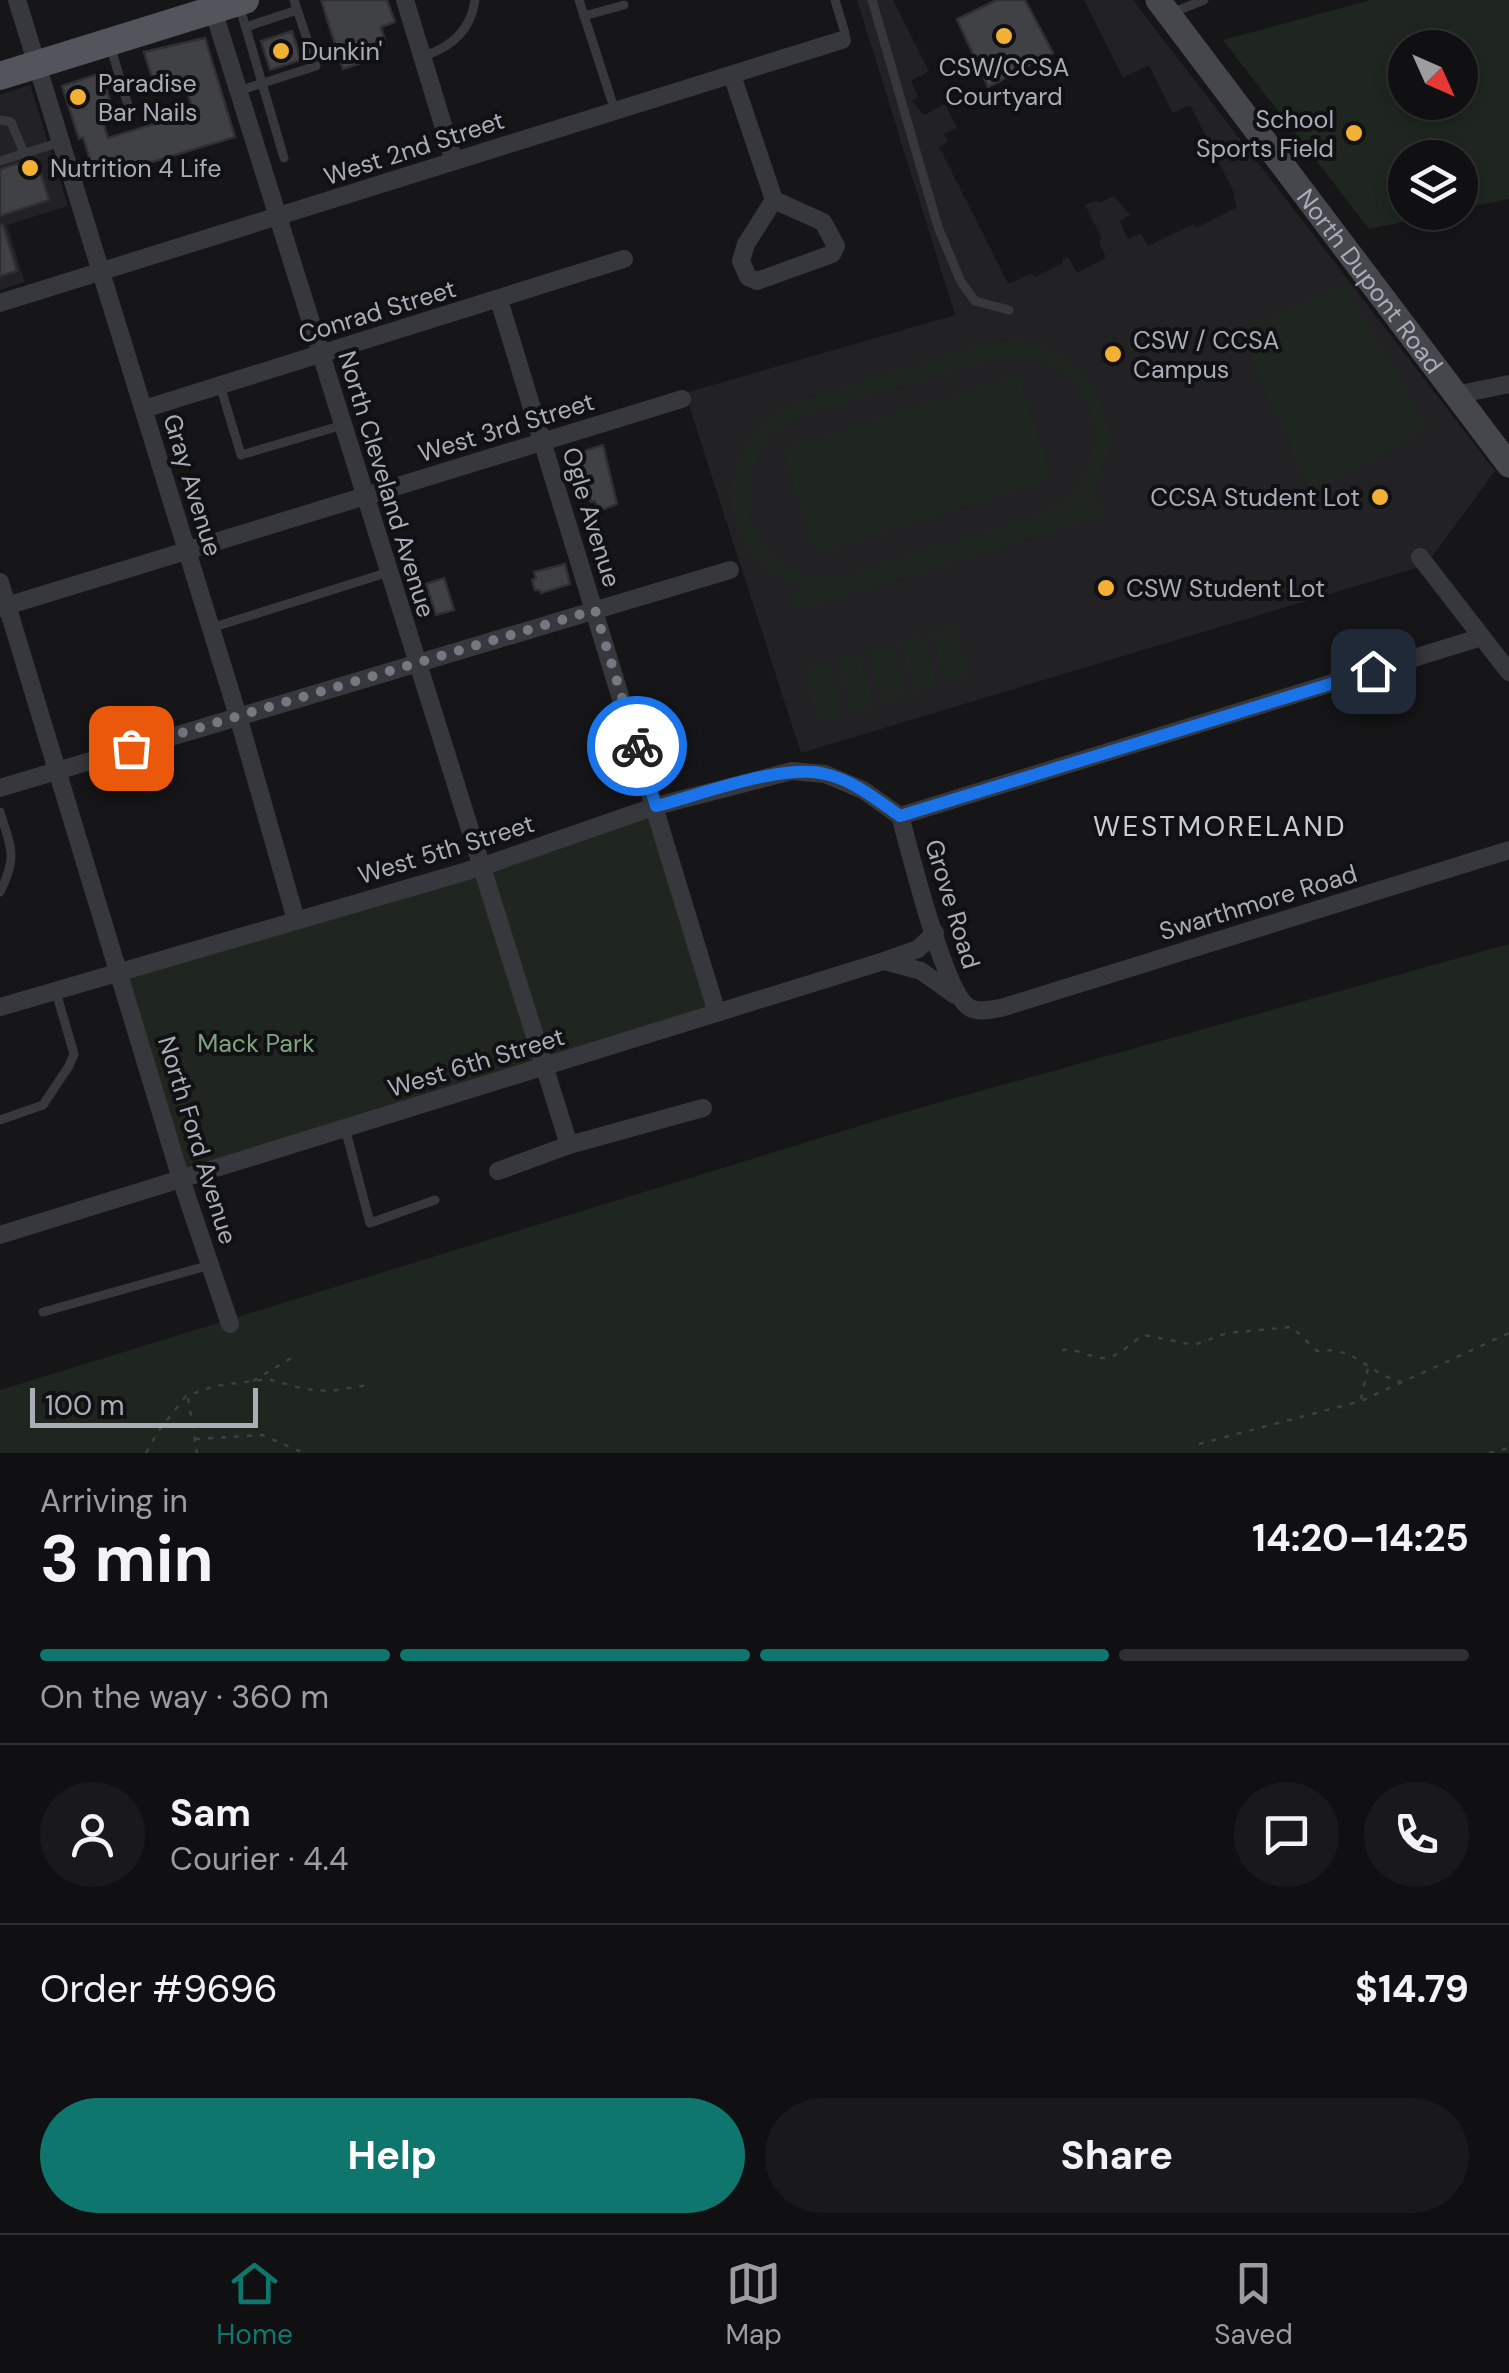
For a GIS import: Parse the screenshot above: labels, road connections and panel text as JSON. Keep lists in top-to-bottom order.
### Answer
{
  "streets": {
    "main road": ["North Dupont Road"],
    "street": [
      "West 2nd Street",
      "Conrad Street",
      "West 3rd Street",
      "North Cleveland Avenue",
      "Gray Avenue",
      "Ogle Avenue",
      "West 5th Street",
      "Swarthmore Road",
      "Grove Road",
      "West 6th Street",
      "North Ford Avenue"
    ]
  },
  "crossings": [
    ["West 2nd Street", "North Cleveland Avenue"],
    ["West 2nd Street", "Gray Avenue"],
    ["Conrad Street", "North Cleveland Avenue"],
    ["Conrad Street", "Gray Avenue"],
    ["Conrad Street", "Ogle Avenue"],
    ["West 3rd Street", "North Cleveland Avenue"],
    ["West 3rd Street", "Gray Avenue"],
    ["West 3rd Street", "Ogle Avenue"],
    ["West 3rd Street", "North Ford Avenue"],
    ["North Cleveland Avenue", "West 5th Street"],
    ["North Cleveland Avenue", "West 6th Street"],
    ["Gray Avenue", "West 5th Street"],
    ["Ogle Avenue", "West 5th Street"],
    ["Ogle Avenue", "West 6th Street"],
    ["West 5th Street", "Grove Road"],
    ["West 5th Street", "North Ford Avenue"],
    ["Swarthmore Road", "Grove Road"],
    ["Grove Road", "West 6th Street"],
    ["West 6th Street", "North Ford Avenue"]
  ],
  "districts": ["WESTMORELAND"],
  "parks": ["Mack Park"],
  "places": [
    "CSW/CCSA Courtyard",
    "Dunkin'",
    "Paradise Bar Nails",
    "School Sports Field",
    "Nutrition 4 Life",
    "CSW / CCSA Campus",
    "CCSA Student Lot",
    "CSW Student Lot"
  ],
  "scale_bar": "100 m",
  "north": "bottom right",
  "page": {
    "scale": "100 m",
    "heading": ["3 min", "Arriving in", "14:20–14:25"],
    "panel": [
      "Sam",
      "Courier · 4.4",
      "Order #9696",
      "$14.79"
    ],
    "bar": "On the way · 360 m",
    "buttons": ["Help", "Share"],
    "tabs": ["Home", "Map", "Saved"]
  }
}
